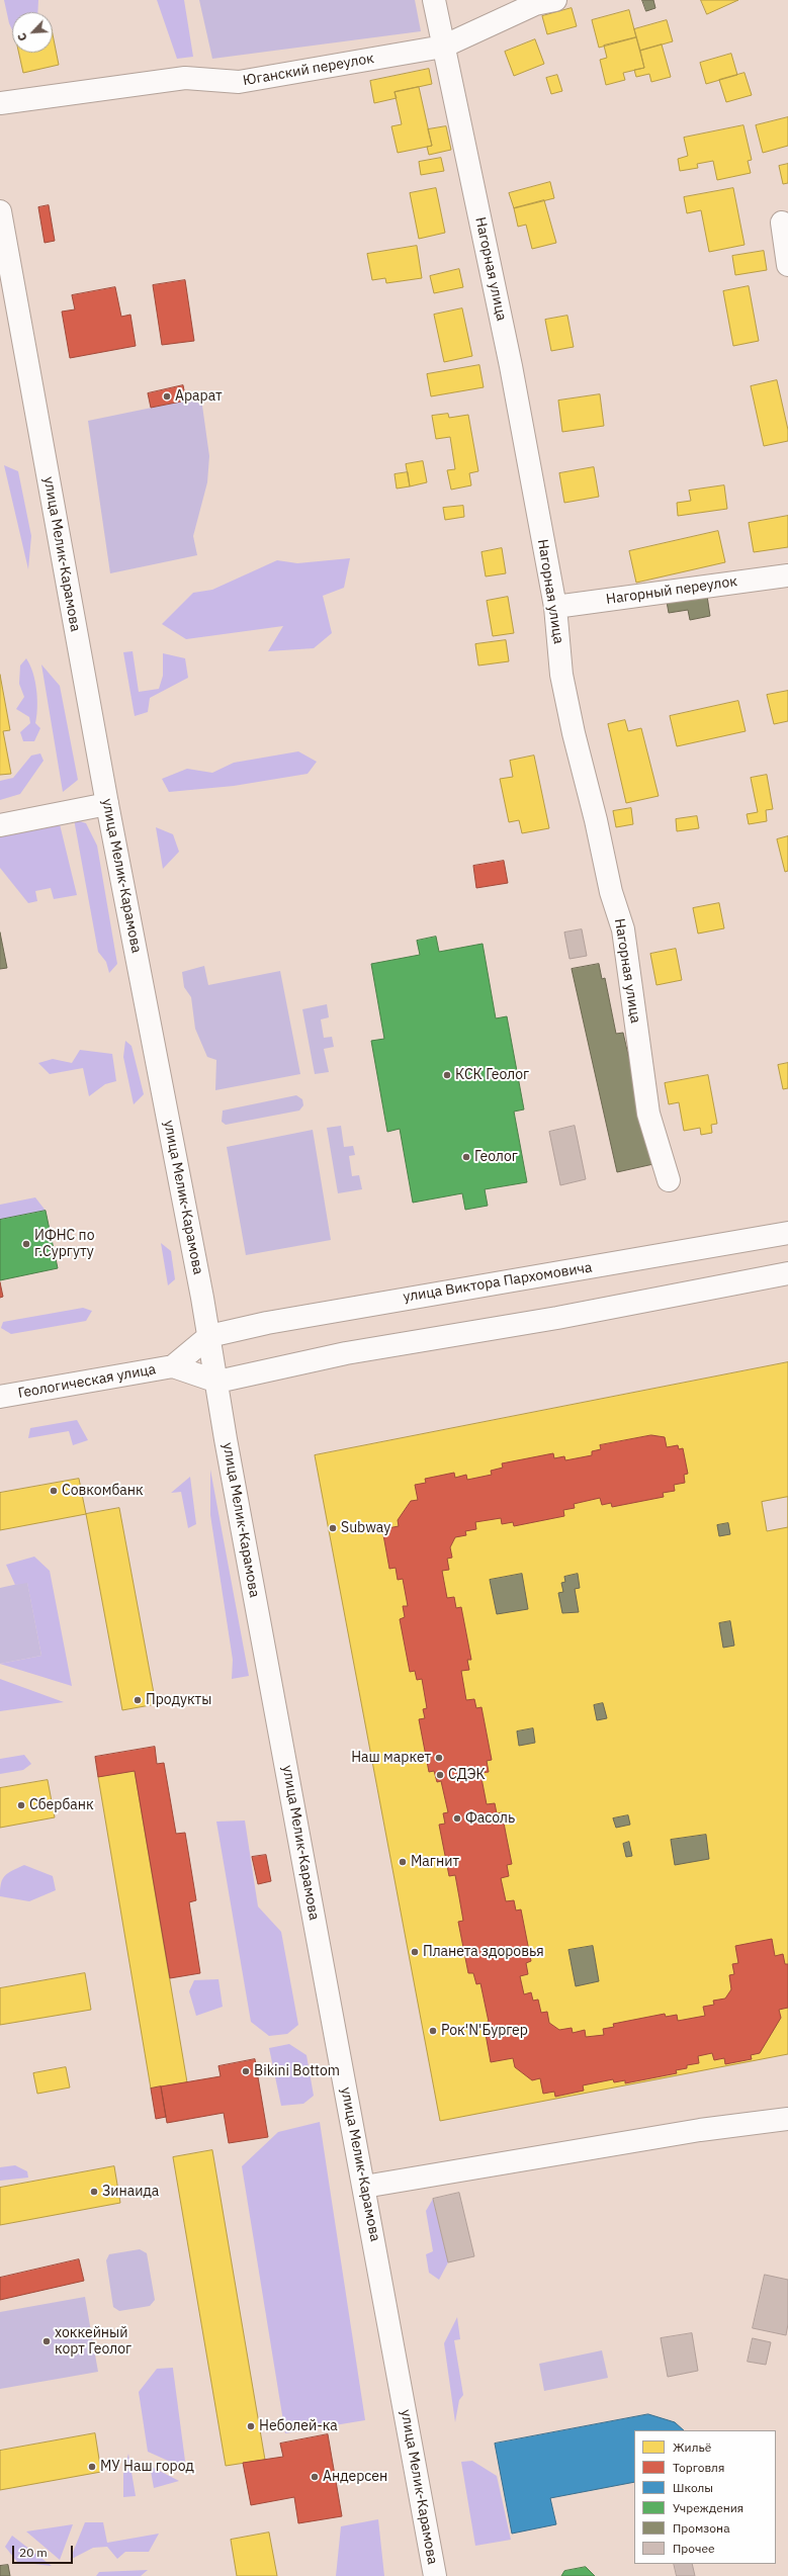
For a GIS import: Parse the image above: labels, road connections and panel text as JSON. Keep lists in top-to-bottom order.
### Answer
{
  "streets": {
    "main road": [
      "Юганский переулок",
      "Нагорная улица",
      "улица Мелик-Карамова",
      "Нагорный переулок",
      "улица Виктора Пархомовича",
      "Геологическая улица"
    ]
  },
  "crossings": [
    ["Юганский переулок", "Нагорная улица"],
    ["Нагорная улица", "Нагорный переулок"],
    ["улица Мелик-Карамова", "улица Виктора Пархомовича"],
    ["улица Мелик-Карамова", "Геологическая улица"],
    ["улица Виктора Пархомовича", "Геологическая улица"]
  ],
  "places": [
    "Арарат",
    "КСК Геолог",
    "Геолог",
    "ИФНС по г.Сургуту",
    "Совкомбанк",
    "Subway",
    "Продукты",
    "Наш маркет",
    "СДЭК",
    "Сбербанк",
    "Фасоль",
    "Магнит",
    "Планета здоровья",
    "Рок'N'Бургер",
    "Bikini Bottom",
    "Зинаида",
    "хоккейный корт Геолог",
    "Неболей-ка",
    "МУ Наш город",
    "Андерсен"
  ],
  "legend": [
    "Жильё",
    "Торговля",
    "Школы",
    "Учреждения",
    "Промзона",
    "Прочее"
  ],
  "scale_bar": "20 m",
  "north": "bottom left"
}
